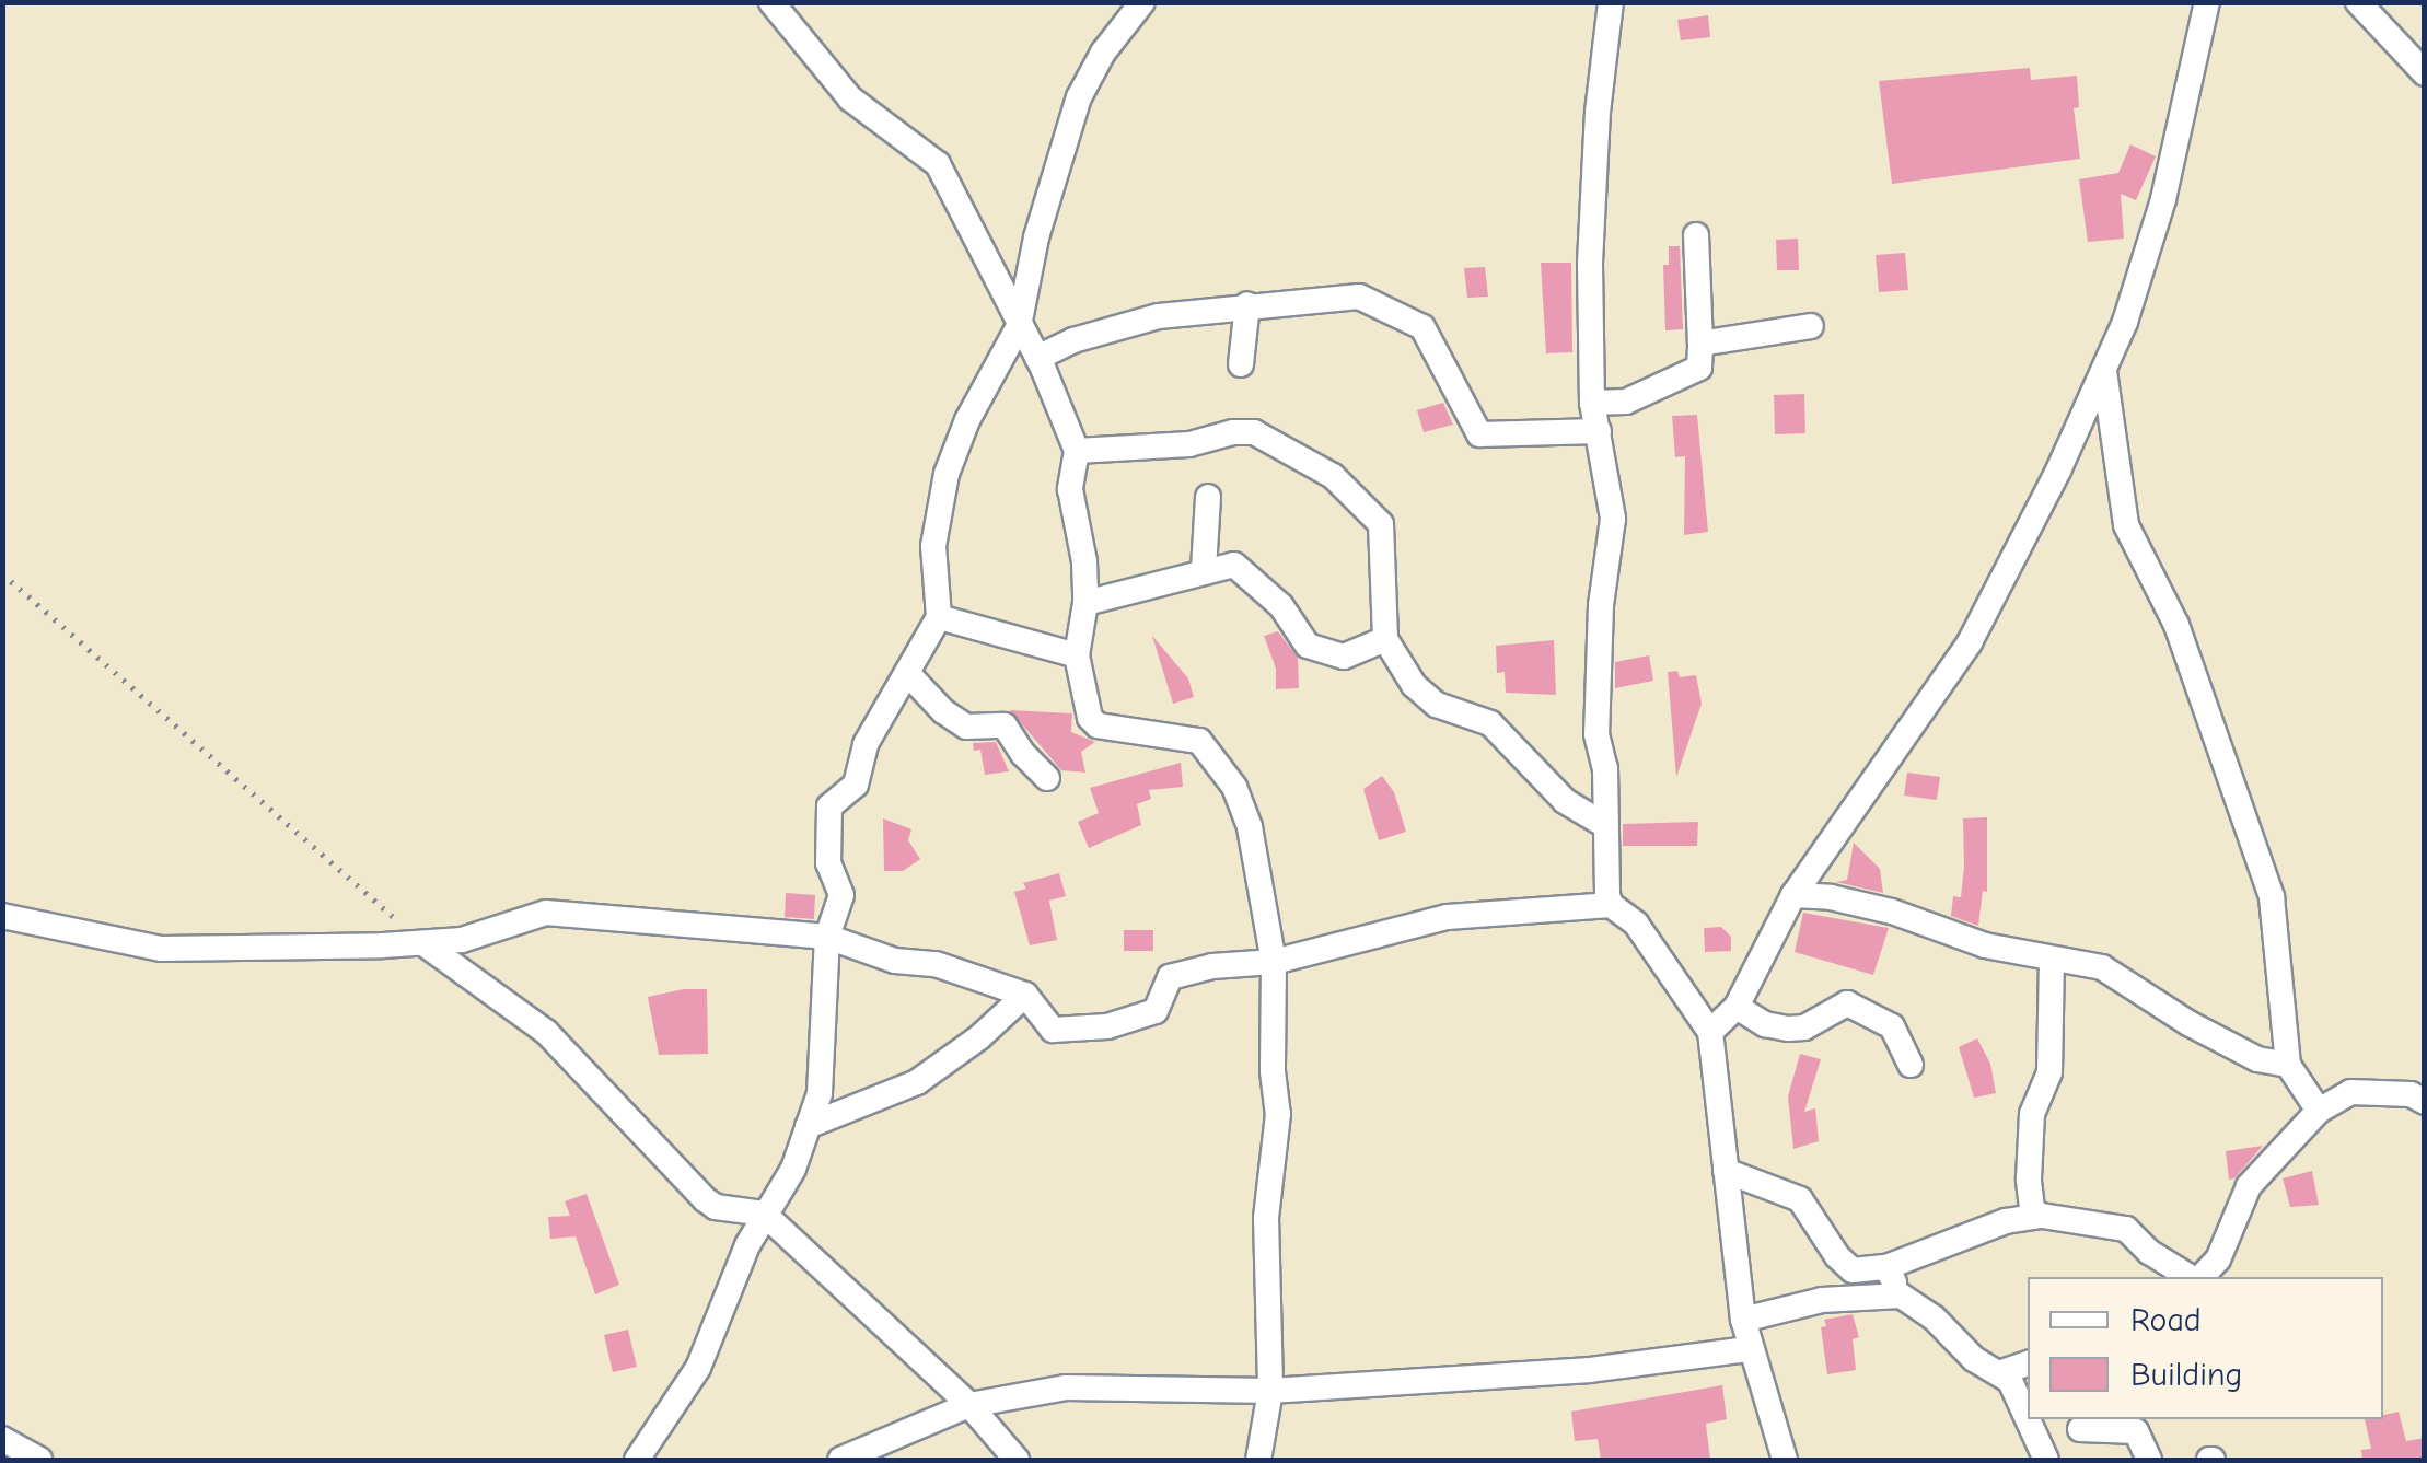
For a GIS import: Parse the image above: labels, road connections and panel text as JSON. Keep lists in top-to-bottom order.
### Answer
{
  "legend": ["Road", "Building"]
}
